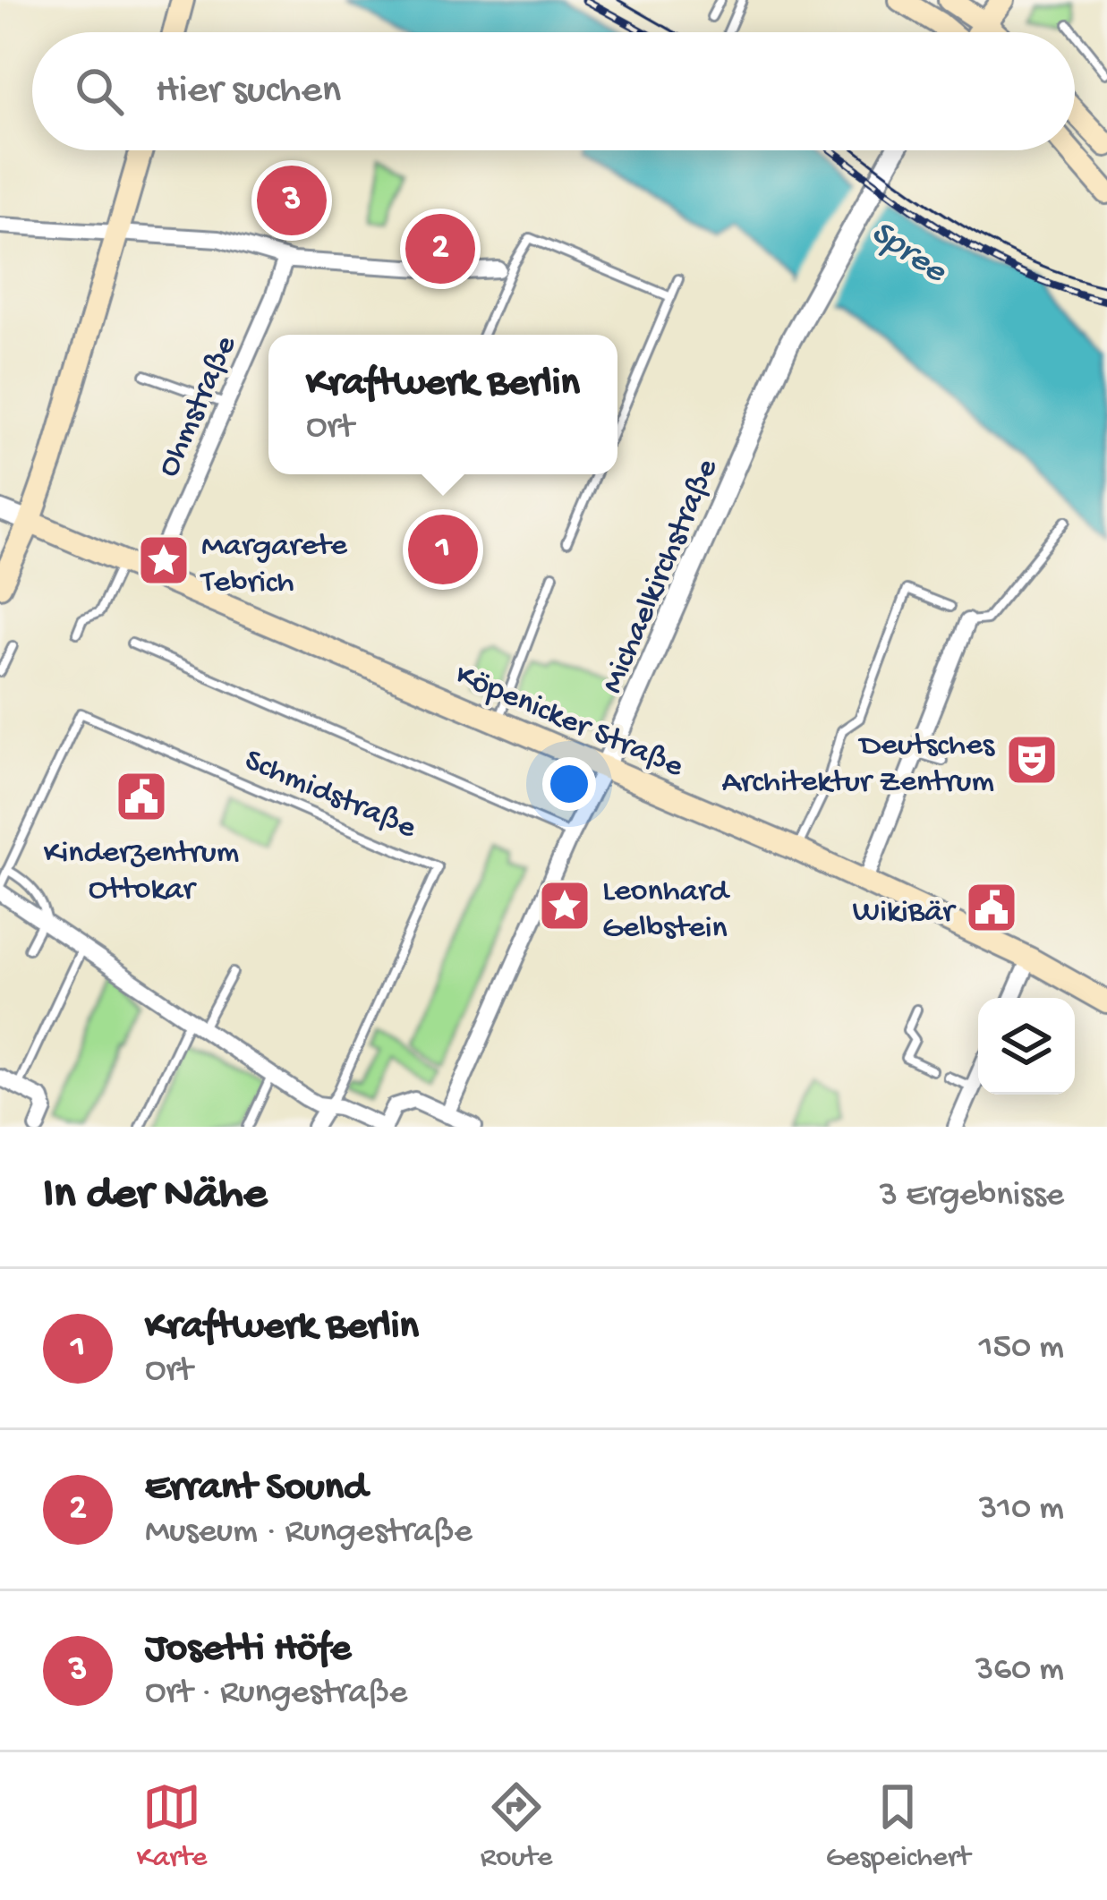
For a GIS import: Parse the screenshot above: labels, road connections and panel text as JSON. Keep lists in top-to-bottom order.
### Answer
{
  "streets": {
    "main road": ["Köpenicker Straße"],
    "street": ["Ohmstraße", "Michaelkirchstraße"],
    "lane": ["Schmidstraße"]
  },
  "crossings": [
    ["Ohmstraße", "Köpenicker Straße"],
    ["Michaelkirchstraße", "Köpenicker Straße"]
  ],
  "water": ["Spree"],
  "places": {
    "place": ["Margarete Tebrich", "Leonhard Gelbstein"],
    "theatre": ["Deutsches Architektur Zentrum"],
    "public building": ["Kinderzentrum Ottokar", "WikiBär"]
  },
  "page": {
    "search": "Hier suchen",
    "pins": ["3", "2", "1"],
    "popup": ["Kraftwerk Berlin", "Ort"],
    "heading": ["In der Nähe", "3 Ergebnisse"],
    "list": [
      {
        "mark": "1",
        "name": "Kraftwerk Berlin",
        "note": "Ort",
        "value": "150 m"
      },
      {
        "mark": "2",
        "name": "Errant Sound",
        "note": "Museum · Rungestraße",
        "value": "310 m"
      },
      {
        "mark": "3",
        "name": "Josetti Höfe",
        "note": "Ort · Rungestraße",
        "value": "360 m"
      }
    ],
    "nav": ["Karte", "Route", "Gespeichert"]
  }
}
